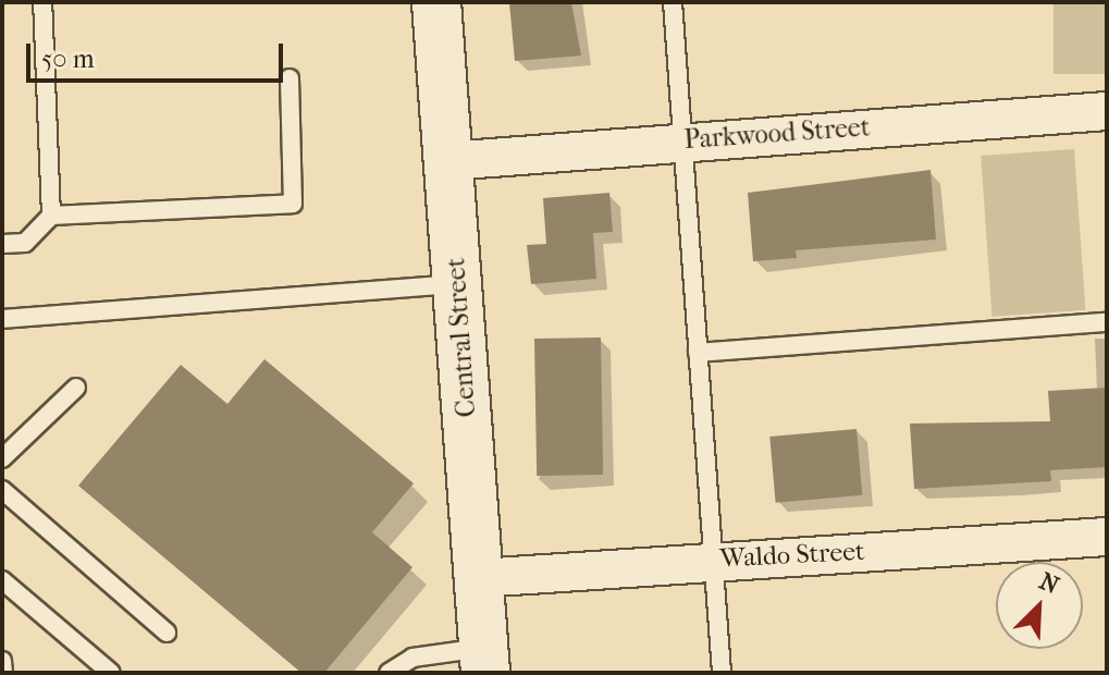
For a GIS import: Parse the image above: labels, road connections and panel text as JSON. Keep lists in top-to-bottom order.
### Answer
{
  "streets": {
    "street": ["Parkwood Street", "Central Street", "Waldo Street"]
  },
  "crossings": [
    ["Parkwood Street", "Central Street"],
    ["Central Street", "Waldo Street"]
  ],
  "scale_bar": "50 m",
  "north": "top right"
}
